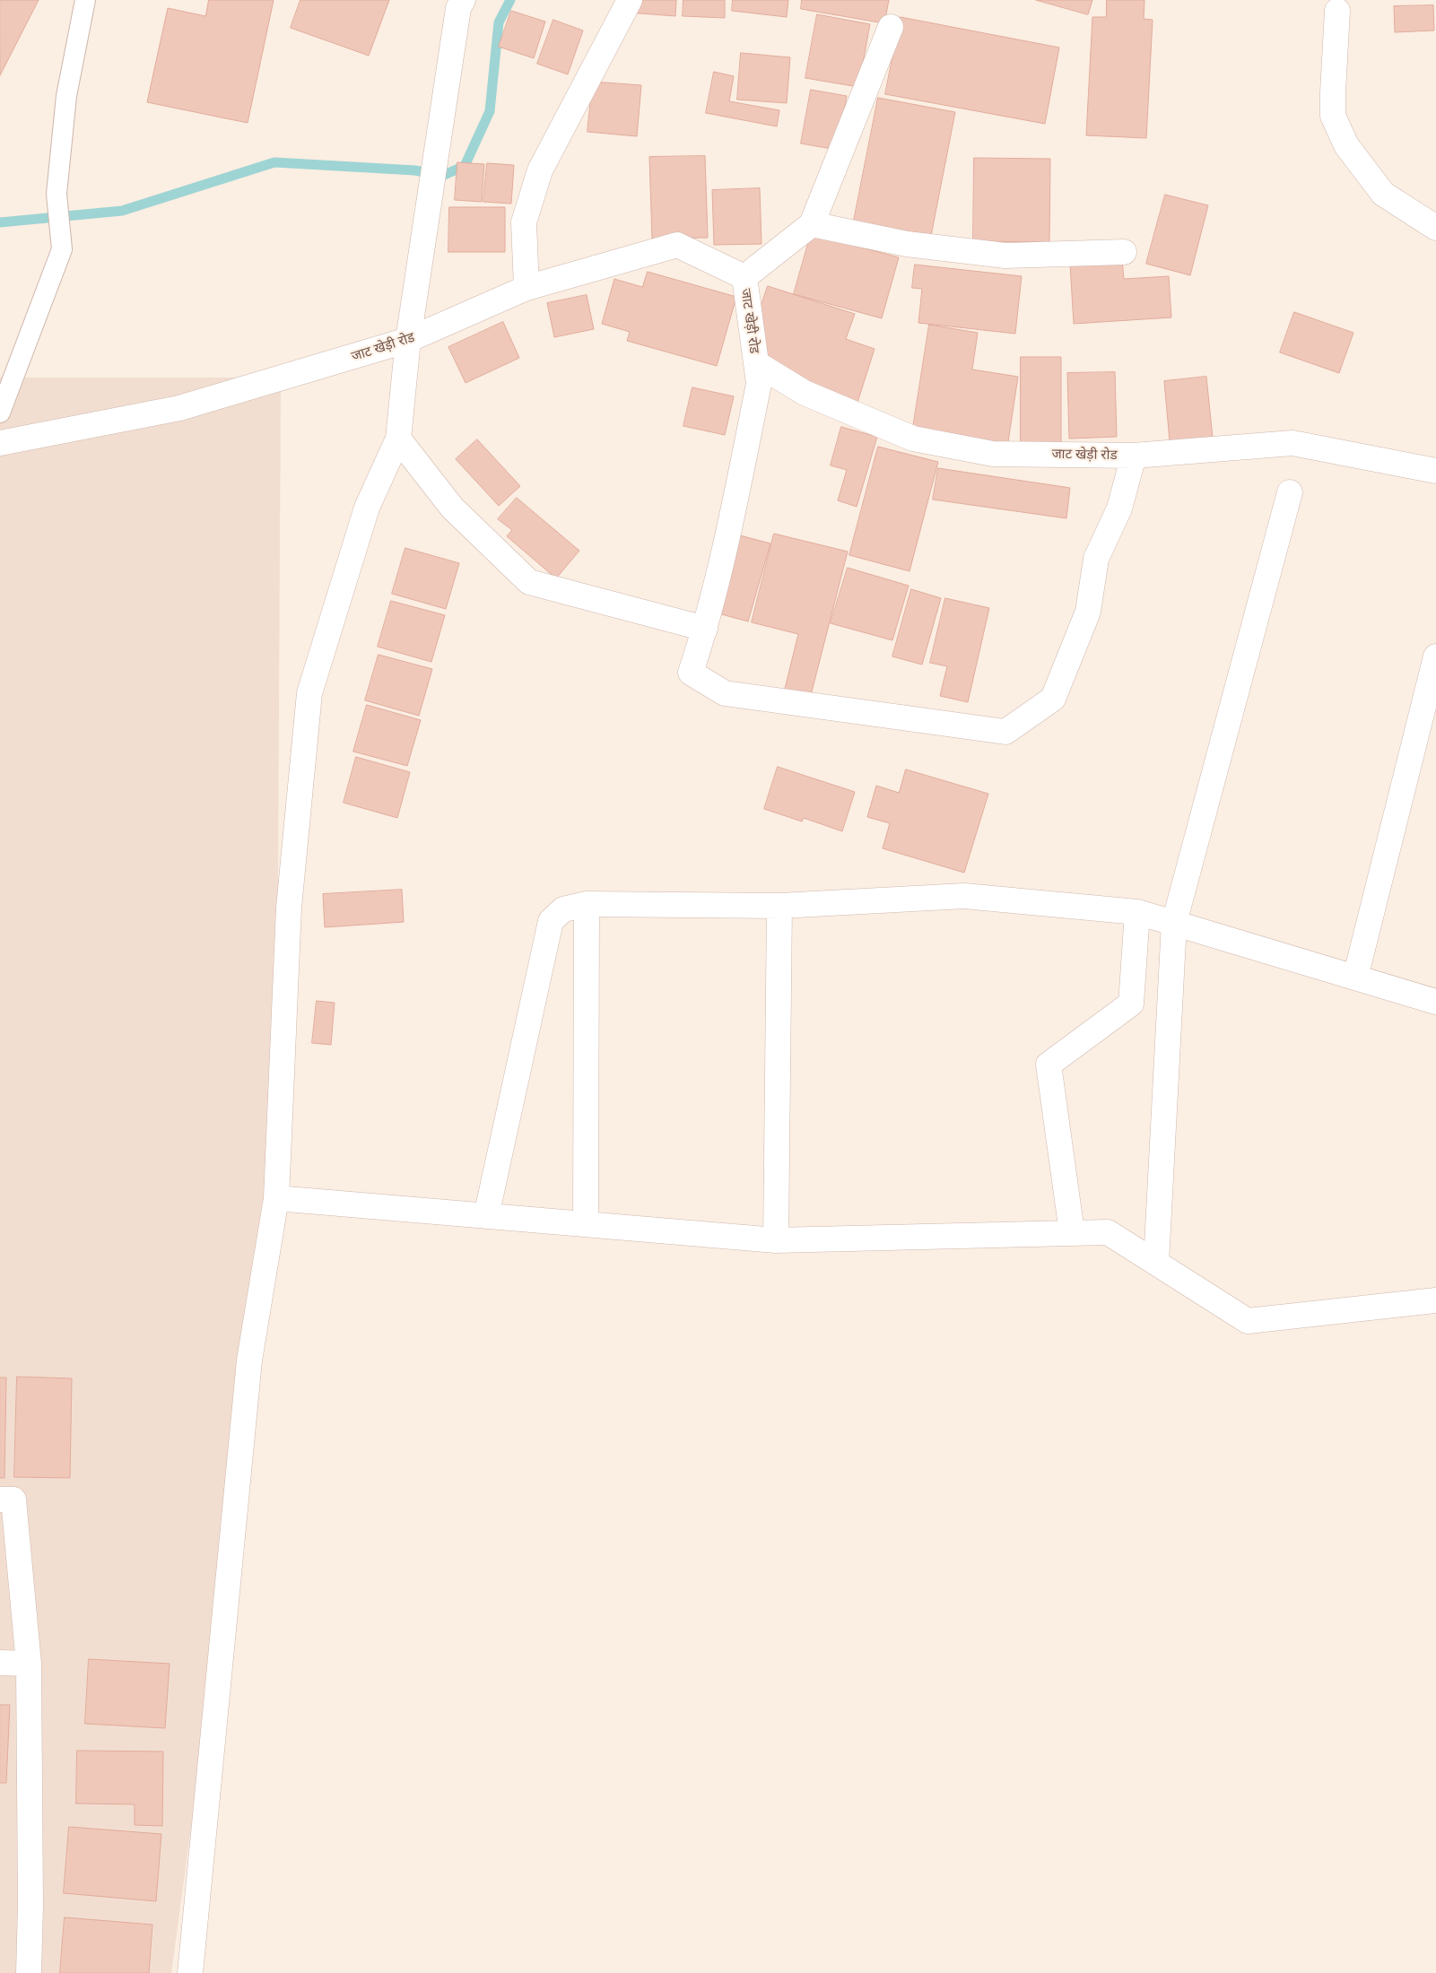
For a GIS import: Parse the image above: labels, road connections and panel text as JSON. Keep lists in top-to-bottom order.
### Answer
{
  "streets": {
    "street": ["जाट खेड़ी रोड"]
  }
}
